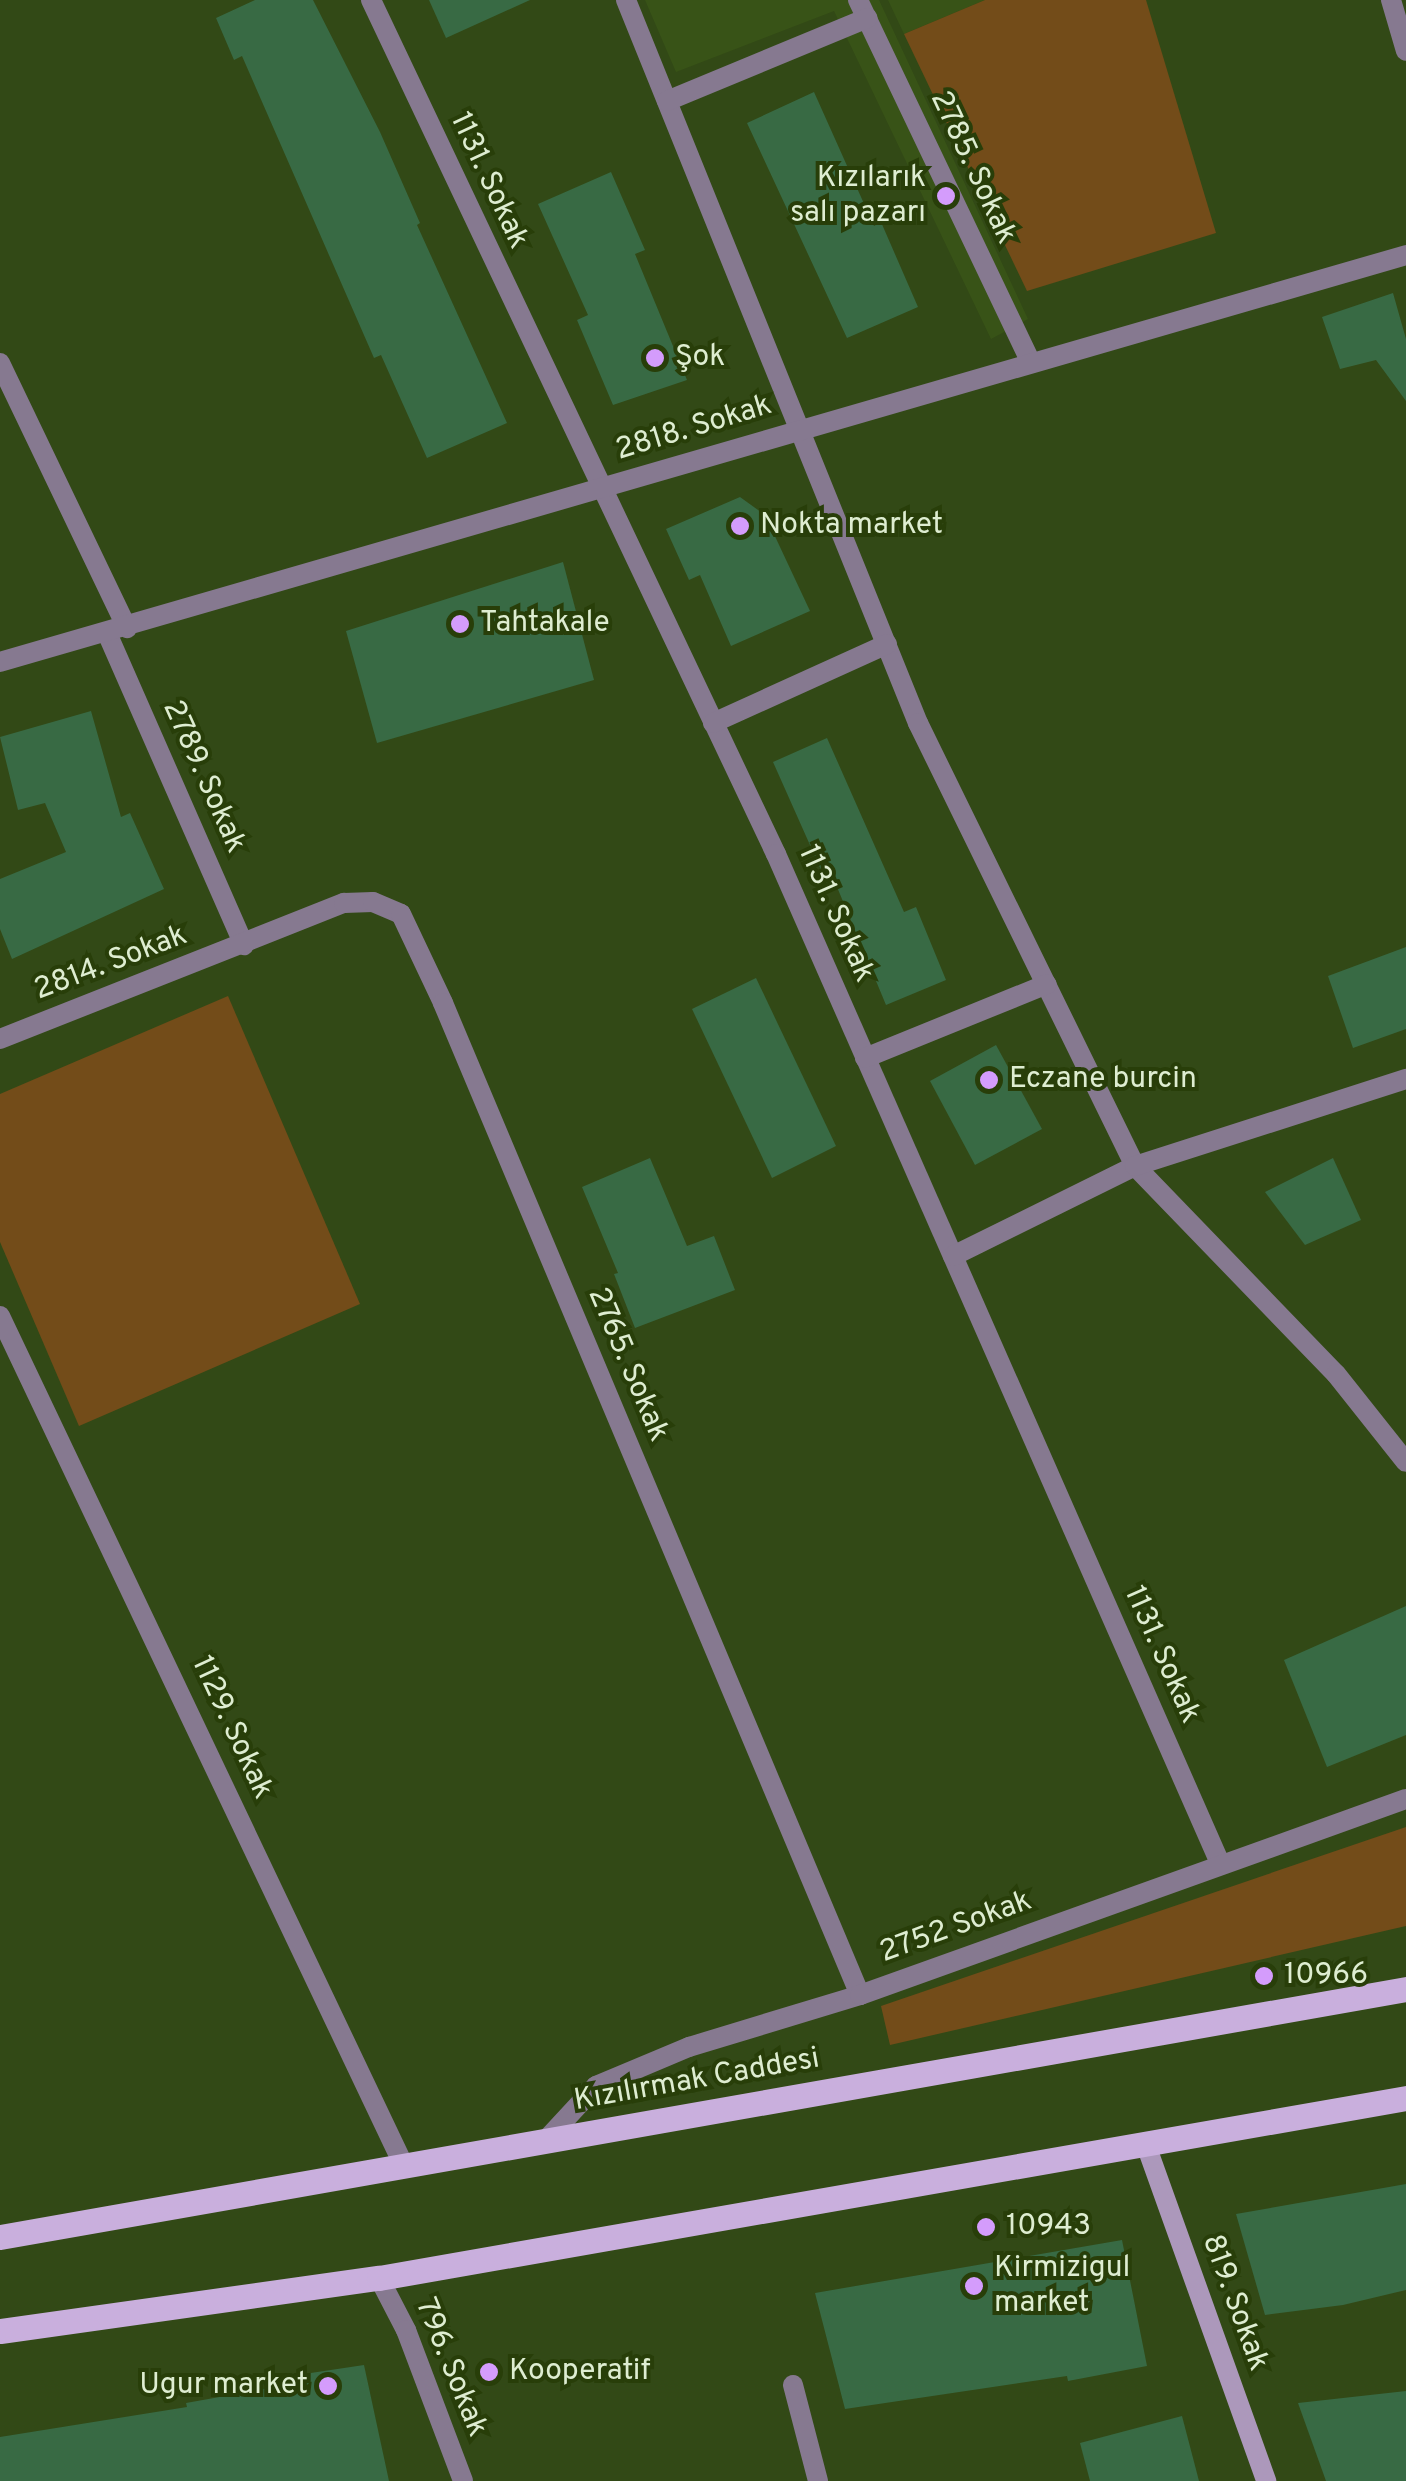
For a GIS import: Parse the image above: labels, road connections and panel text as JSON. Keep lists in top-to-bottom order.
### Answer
{
  "streets": {
    "main road": ["Kızılırmak Caddesi"],
    "street": [
      "2785. Sokak",
      "1131. Sokak",
      "2818. Sokak",
      "2789. Sokak",
      "2814. Sokak",
      "2765. Sokak",
      "1129. Sokak",
      "2752 Sokak",
      "819. Sokak",
      "796. Sokak"
    ]
  },
  "crossings": [
    ["2785. Sokak", "2818. Sokak"],
    ["1131. Sokak", "2818. Sokak"],
    ["1131. Sokak", "2752 Sokak"],
    ["2818. Sokak", "2789. Sokak"],
    ["2789. Sokak", "2814. Sokak"],
    ["2789. Sokak", "2765. Sokak"],
    ["2814. Sokak", "2765. Sokak"],
    ["2765. Sokak", "2752 Sokak"],
    ["1129. Sokak", "Kızılırmak Caddesi"],
    ["2752 Sokak", "Kızılırmak Caddesi"]
  ],
  "places": [
    "Kızılarık salı pazarı",
    "Şok",
    "Nokta market",
    "Tahtakale",
    "Eczane burcin",
    "10966",
    "10943",
    "Kirmizigul market",
    "Kooperatif",
    "Ugur market"
  ]
}
